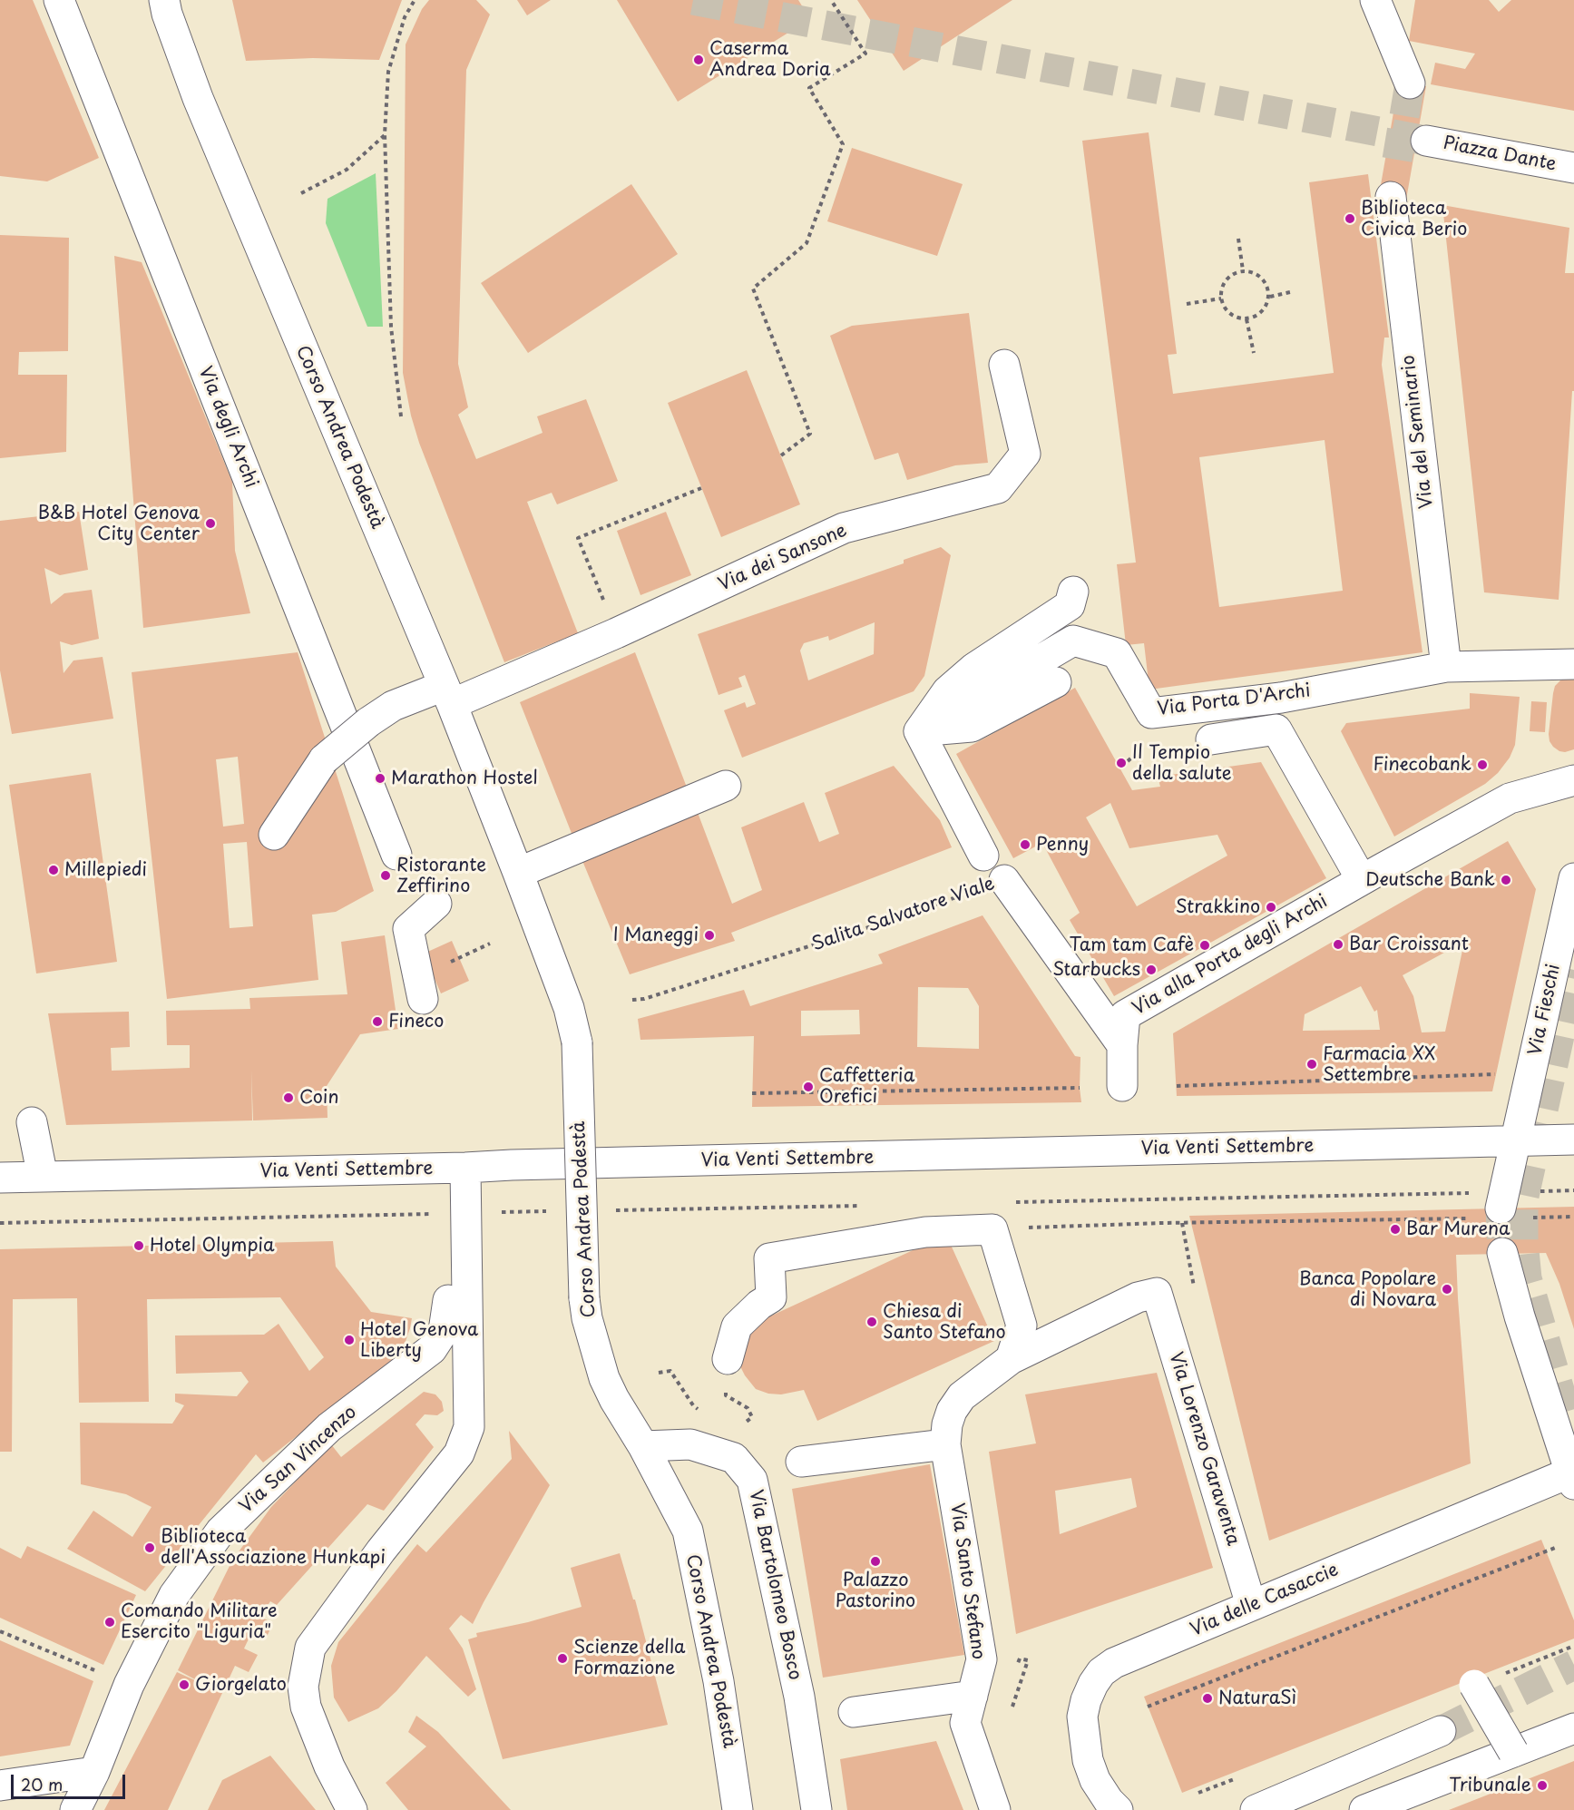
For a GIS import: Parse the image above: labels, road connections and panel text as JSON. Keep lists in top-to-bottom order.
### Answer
{
  "streets": {
    "street": [
      "Piazza Dante",
      "Via degli Archi",
      "Via del Seminario",
      "Corso Andrea Podestà",
      "Via dei Sansone",
      "Via Porta D'Archi",
      "Salita Salvatore Viale",
      "Via alla Porta degli Archi",
      "Via Fieschi",
      "Via Venti Settembre",
      "Via Lorenzo Garaventa",
      "Via San Vincenzo",
      "Via Santo Stefano",
      "Via Bartolomeo Bosco",
      "Via delle Casaccie"
    ]
  },
  "crossings": [
    ["Via del Seminario", "Via Porta D'Archi"],
    ["Corso Andrea Podestà", "Via dei Sansone"],
    ["Corso Andrea Podestà", "Via Bartolomeo Bosco"],
    ["Salita Salvatore Viale", "Via alla Porta degli Archi"],
    ["Via Fieschi", "Via Venti Settembre"],
    ["Via Venti Settembre", "Via San Vincenzo"],
    ["Via Lorenzo Garaventa", "Via Santo Stefano"],
    ["Via Lorenzo Garaventa", "Via delle Casaccie"]
  ],
  "places": [
    "Caserma Andrea Doria",
    "Biblioteca Civica Berio",
    "B&B Hotel Genova City Center",
    "Il Tempio della salute",
    "Finecobank",
    "Marathon Hostel",
    "Penny",
    "Millepiedi",
    "Ristorante Zeffirino",
    "Deutsche Bank",
    "Strakkino",
    "I Maneggi",
    "Bar Croissant",
    "Tam tam Cafè",
    "Starbucks",
    "Fineco",
    "Farmacia XX Settembre",
    "Caffetteria Orefici",
    "Coin",
    "Bar Murena",
    "Hotel Olympia",
    "Banca Popolare di Novara",
    "Chiesa di Santo Stefano",
    "Hotel Genova Liberty",
    "Biblioteca dell'Associazione Hunkapi",
    "Palazzo Pastorino",
    "Comando Militare Esercito \"Liguria\"",
    "Scienze della Formazione",
    "Giorgelato",
    "NaturaSì",
    "Tribunale"
  ],
  "scale_bar": "20 m"
}
